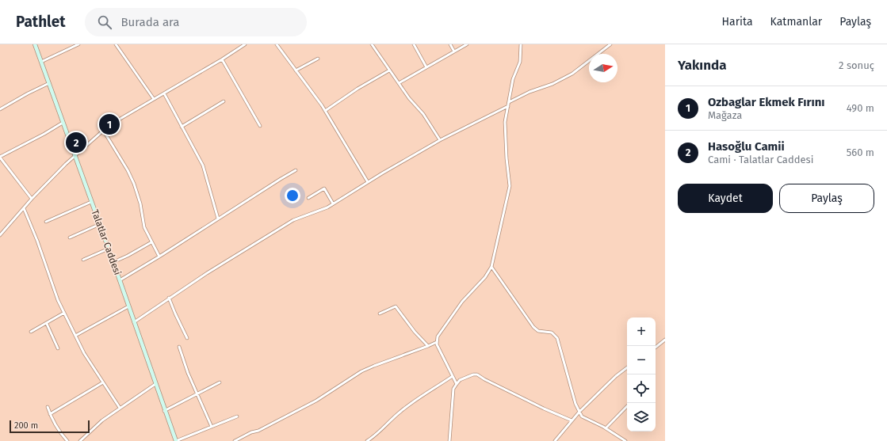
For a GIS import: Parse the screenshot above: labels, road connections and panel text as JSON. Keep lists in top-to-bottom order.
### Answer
{
  "streets": {
    "street": ["Talatlar Caddesi"]
  },
  "scale_bar": "200 m",
  "north": "right",
  "page": {
    "header": "Pathlet",
    "search": "Burada ara",
    "nav": ["Harita", "Katmanlar", "Paylaş"],
    "heading": ["Yakında", "2 sonuç"],
    "list": [
      {
        "mark": "1",
        "name": "Ozbaglar Ekmek Fırını",
        "note": "Mağaza",
        "value": "490 m"
      },
      {
        "mark": "2",
        "name": "Hasoğlu Camii",
        "note": "Cami · Talatlar Caddesi",
        "value": "560 m"
      }
    ],
    "pins": ["1", "2"],
    "buttons": ["Kaydet", "Paylaş"],
    "map_buttons": ["+", "−"],
    "scale": "200 m"
  }
}
